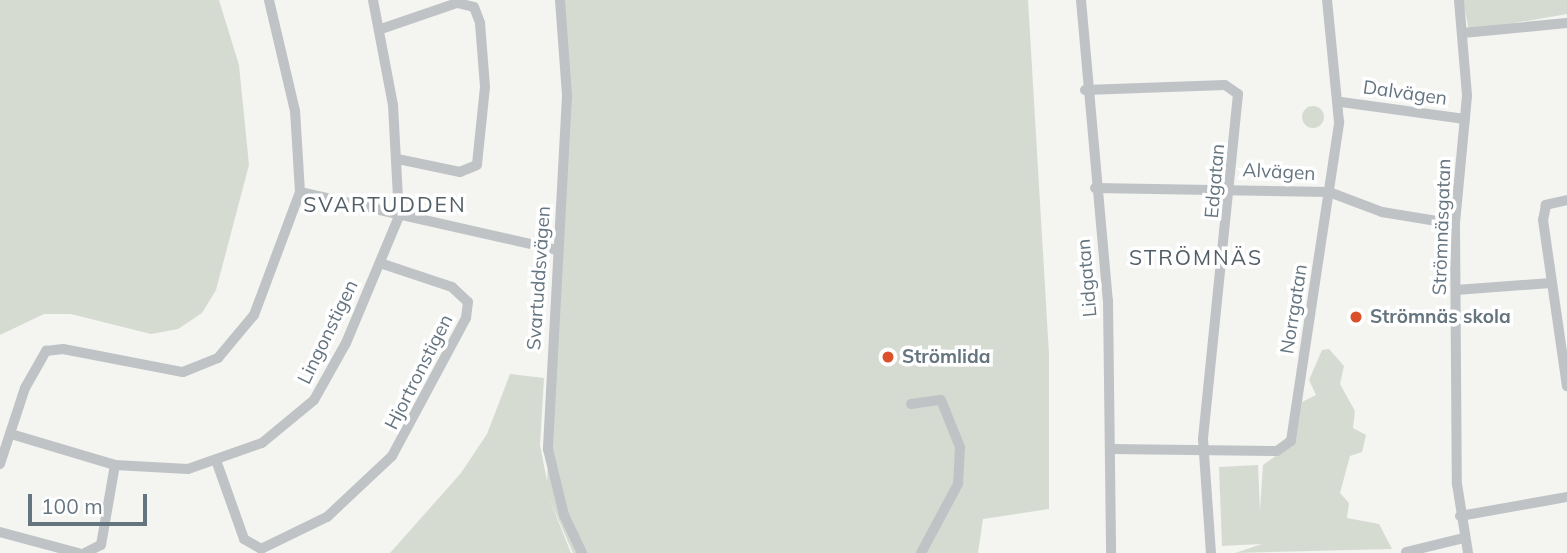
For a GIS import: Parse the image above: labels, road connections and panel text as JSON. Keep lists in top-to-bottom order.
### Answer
{
  "streets": {
    "street": [
      "Dalvägen",
      "Alvägen",
      "Edgatan",
      "Strömnäsgatan",
      "Svartuddsvägen",
      "Lidgatan",
      "Norrgatan",
      "Lingonstigen",
      "Hjortronstigen"
    ]
  },
  "crossings": [
    ["Dalvägen", "Strömnäsgatan"],
    ["Dalvägen", "Norrgatan"],
    ["Alvägen", "Edgatan"],
    ["Alvägen", "Strömnäsgatan"],
    ["Alvägen", "Lidgatan"],
    ["Alvägen", "Norrgatan"],
    ["Edgatan", "Lidgatan"],
    ["Edgatan", "Norrgatan"],
    ["Lidgatan", "Norrgatan"],
    ["Lingonstigen", "Hjortronstigen"]
  ],
  "districts": ["SVARTUDDEN", "STRÖMNÄS"],
  "places": ["Strömnäs skola", "Strömlida"],
  "scale_bar": "100 m"
}
